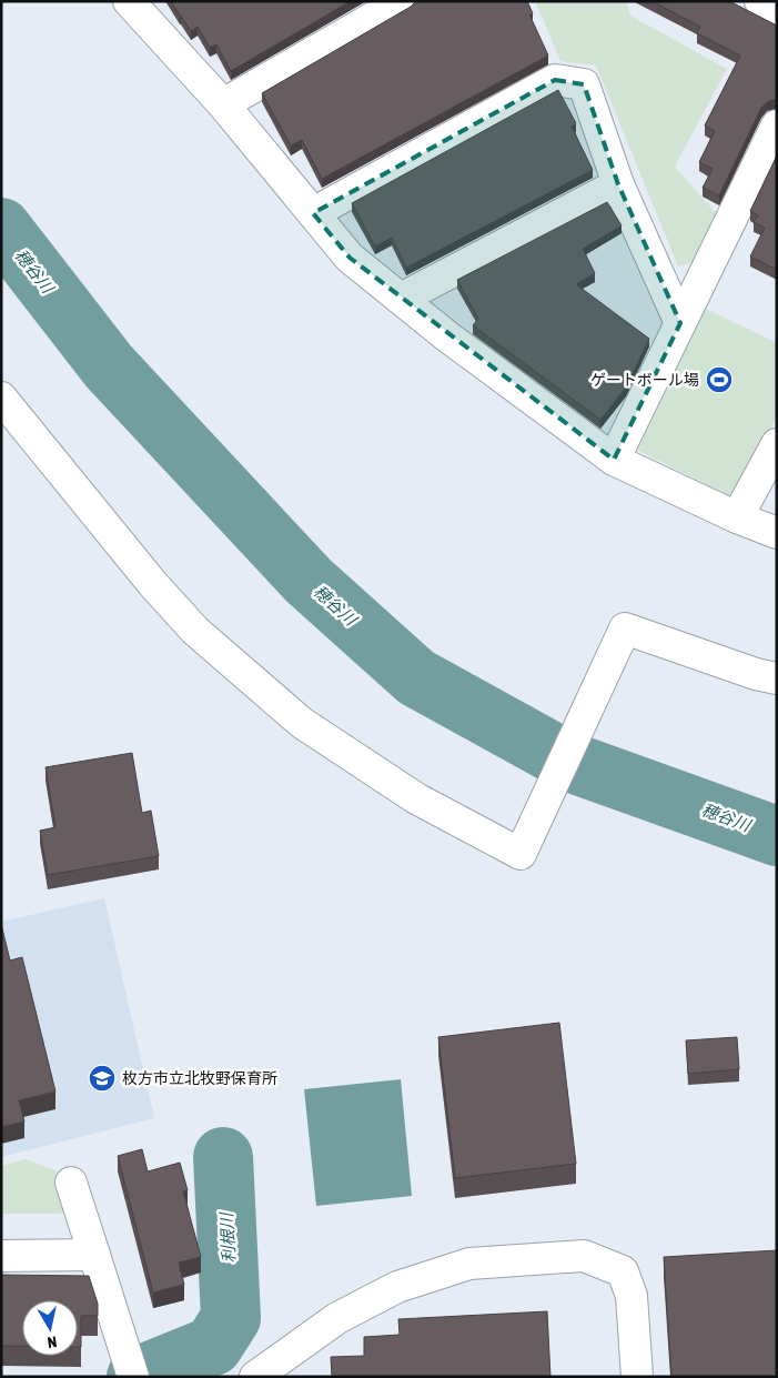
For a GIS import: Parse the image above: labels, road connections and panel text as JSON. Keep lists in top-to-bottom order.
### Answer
{
  "water": ["穂谷川", "利根川"],
  "places": {
    "sports": ["ゲートボール場"],
    "school or university": ["枚方市立北牧野保育所"]
  },
  "north": "bottom"
}
